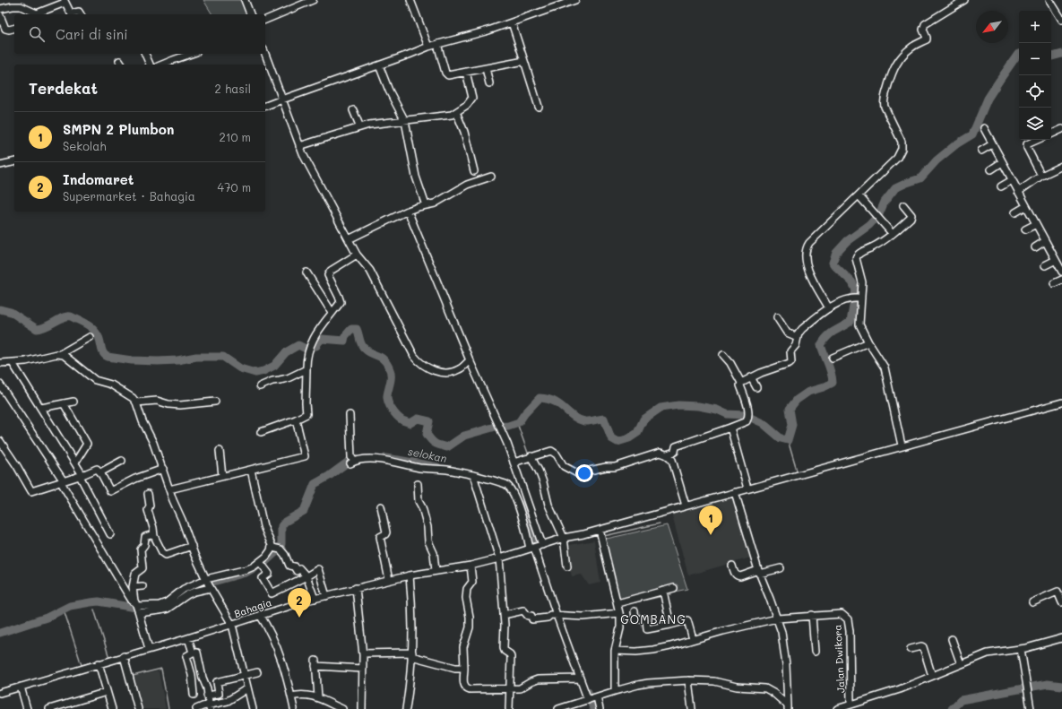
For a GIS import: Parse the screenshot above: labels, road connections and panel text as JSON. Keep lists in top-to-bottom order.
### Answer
{
  "streets": {
    "street": ["Bahagia", "Jalan Dwikora"]
  },
  "districts": ["GOMBANG"],
  "water": ["selokan"],
  "north": "bottom left",
  "page": {
    "map_buttons": ["+", "−"],
    "search": "Cari di sini",
    "heading": ["Terdekat", "2 hasil"],
    "list": [
      {
        "mark": "1",
        "name": "SMPN 2 Plumbon",
        "note": "Sekolah",
        "value": "210 m"
      },
      {
        "mark": "2",
        "name": "Indomaret",
        "note": "Supermarket · Bahagia",
        "value": "470 m"
      }
    ],
    "pins": ["1", "2"]
  }
}
